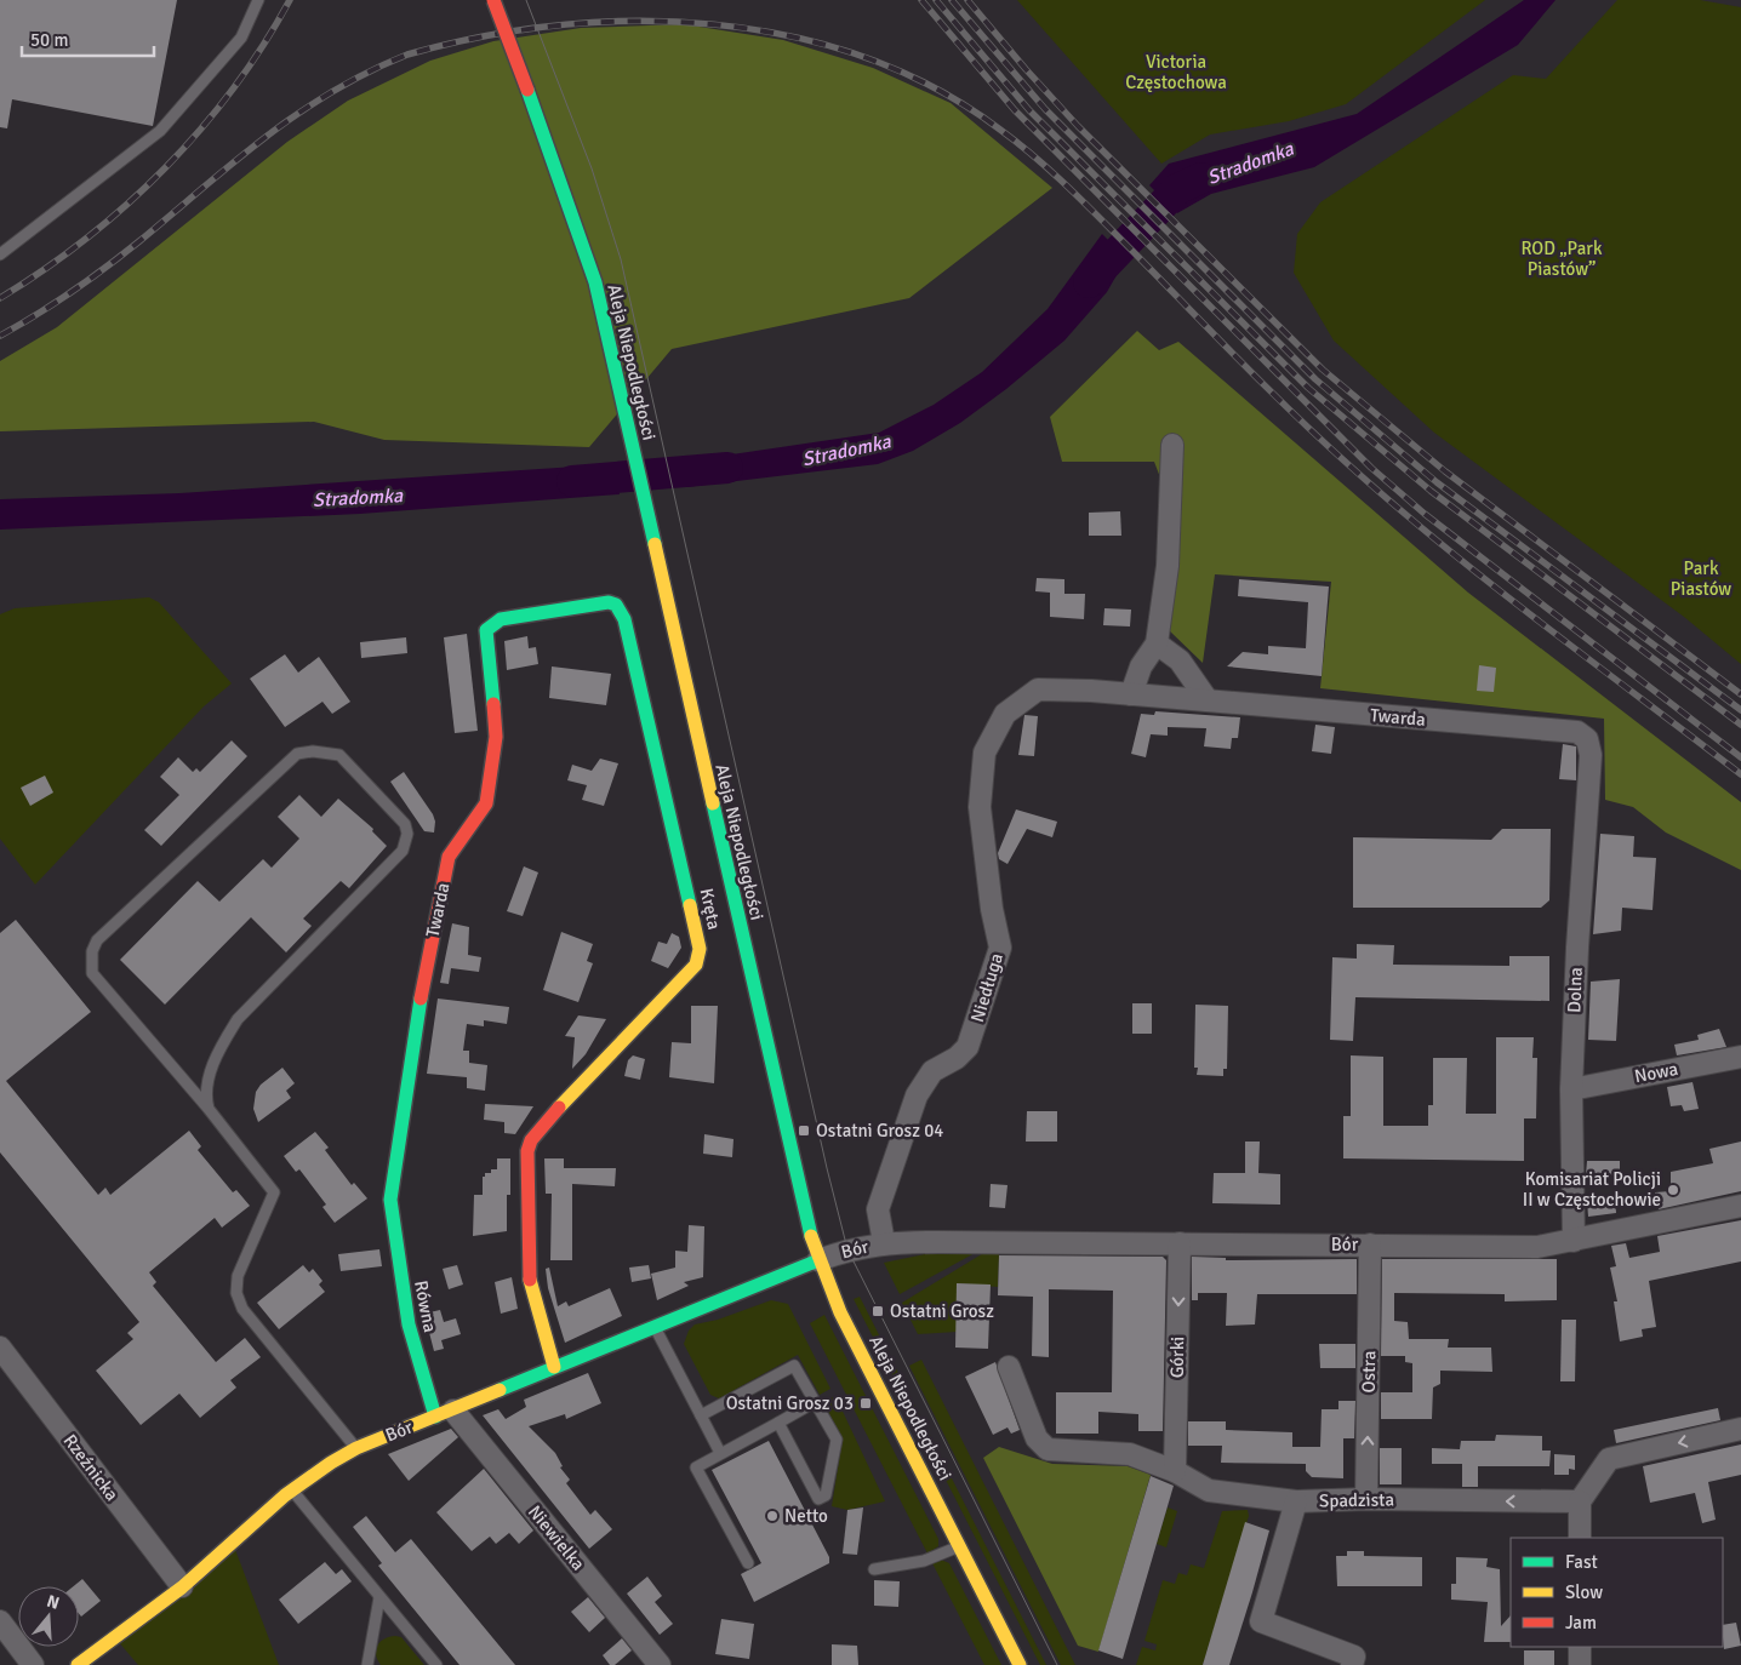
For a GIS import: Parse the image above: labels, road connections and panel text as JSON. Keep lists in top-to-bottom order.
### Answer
{
  "streets": {
    "street": [
      "Aleja Niepodległości",
      "Twarda",
      "Kręta",
      "Niedługa",
      "Dolna",
      "Nowa",
      "Bór",
      "Równa",
      "Górki",
      "Ostra",
      "Rzeźnicka",
      "Spadzista",
      "Niewielka"
    ]
  },
  "crossings": [
    ["Aleja Niepodległości", "Bór"],
    ["Twarda", "Kręta"],
    ["Twarda", "Niedługa"],
    ["Twarda", "Dolna"],
    ["Twarda", "Równa"],
    ["Kręta", "Bór"],
    ["Niedługa", "Bór"],
    ["Dolna", "Nowa"],
    ["Dolna", "Bór"],
    ["Bór", "Równa"],
    ["Bór", "Górki"],
    ["Bór", "Ostra"],
    ["Bór", "Rzeźnicka"],
    ["Bór", "Niewielka"],
    ["Równa", "Niewielka"],
    ["Górki", "Spadzista"],
    ["Ostra", "Spadzista"]
  ],
  "one_way": ["Górki", "Ostra"],
  "water": ["Stradomka"],
  "parks": ["Victoria Częstochowa", "ROD „Park Piastów”", "Park Piastów"],
  "places": {
    "transit": ["Ostatni Grosz 04", "Ostatni Grosz", "Ostatni Grosz 03"],
    "other": ["Komisariat Policji II w Częstochowie", "Netto"]
  },
  "legend": ["Fast", "Slow", "Jam"],
  "scale_bar": "50 m",
  "north": "top"
}
